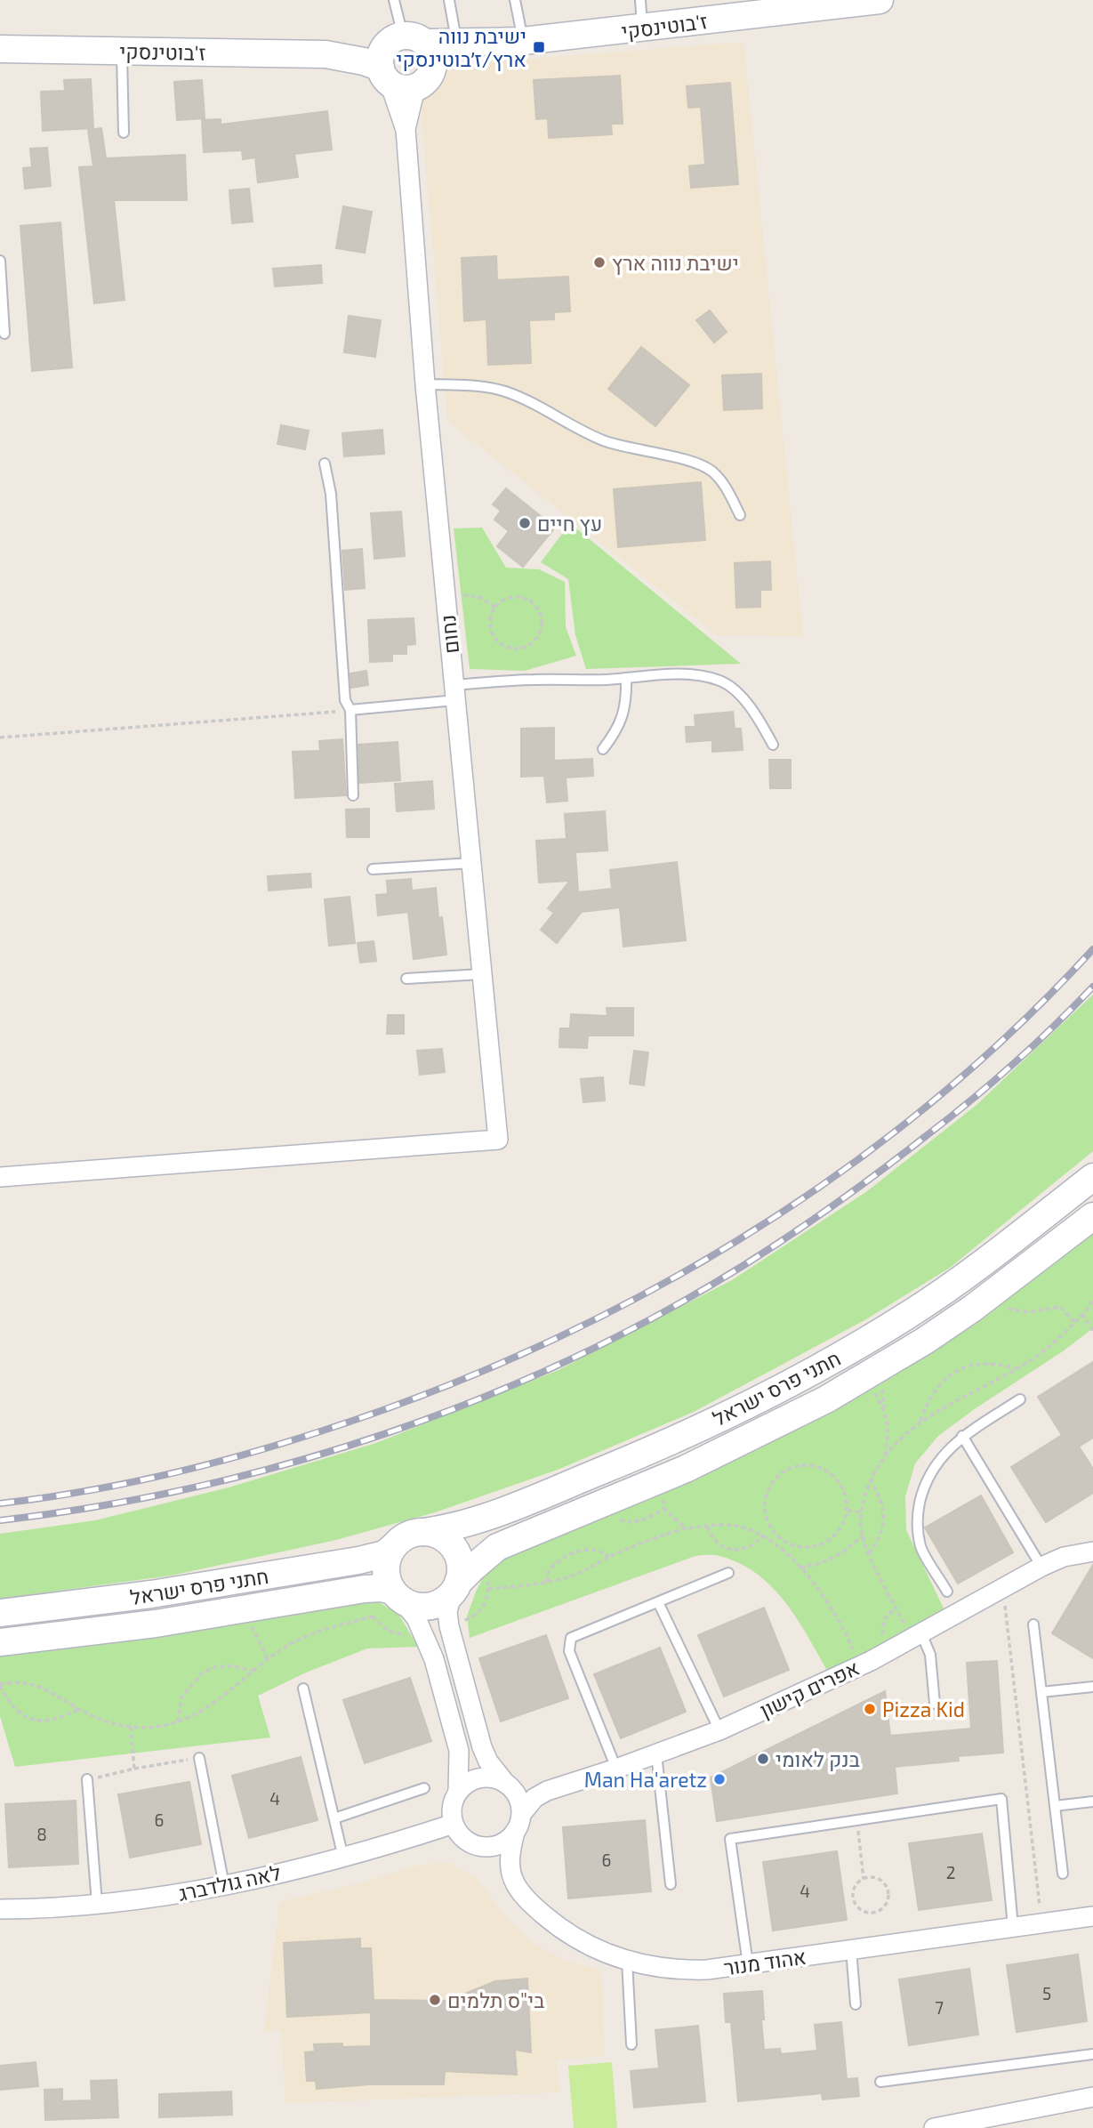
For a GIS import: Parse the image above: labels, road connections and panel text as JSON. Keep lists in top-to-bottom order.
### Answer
{
  "streets": {
    "main road": ["ז'בוטינסקי", "חתני פרס ישראל"],
    "street": [
      "נחום",
      "אפרים קישון",
      "לאה גולדברג",
      "אהוד מנור"
    ]
  },
  "crossings": [
    ["ז'בוטינסקי", "נחום"],
    ["אפרים קישון", "לאה גולדברג"],
    ["אפרים קישון", "אהוד מנור"],
    ["לאה גולדברג", "אהוד מנור"]
  ],
  "places": {
    "transit": ["ישיבת נווה ארץ/ז׳בוטינסקי"],
    "other": [
      "ישיבת נווה ארץ",
      "עץ חיים",
      "Pizza Kid",
      "בנק לאומי",
      "Man Ha'aretz",
      "בי\"ס תלמים"
    ]
  },
  "house_numbers": [
    "4",
    "6",
    "8",
    "6",
    "2",
    "4",
    "5",
    "7"
  ]
}
